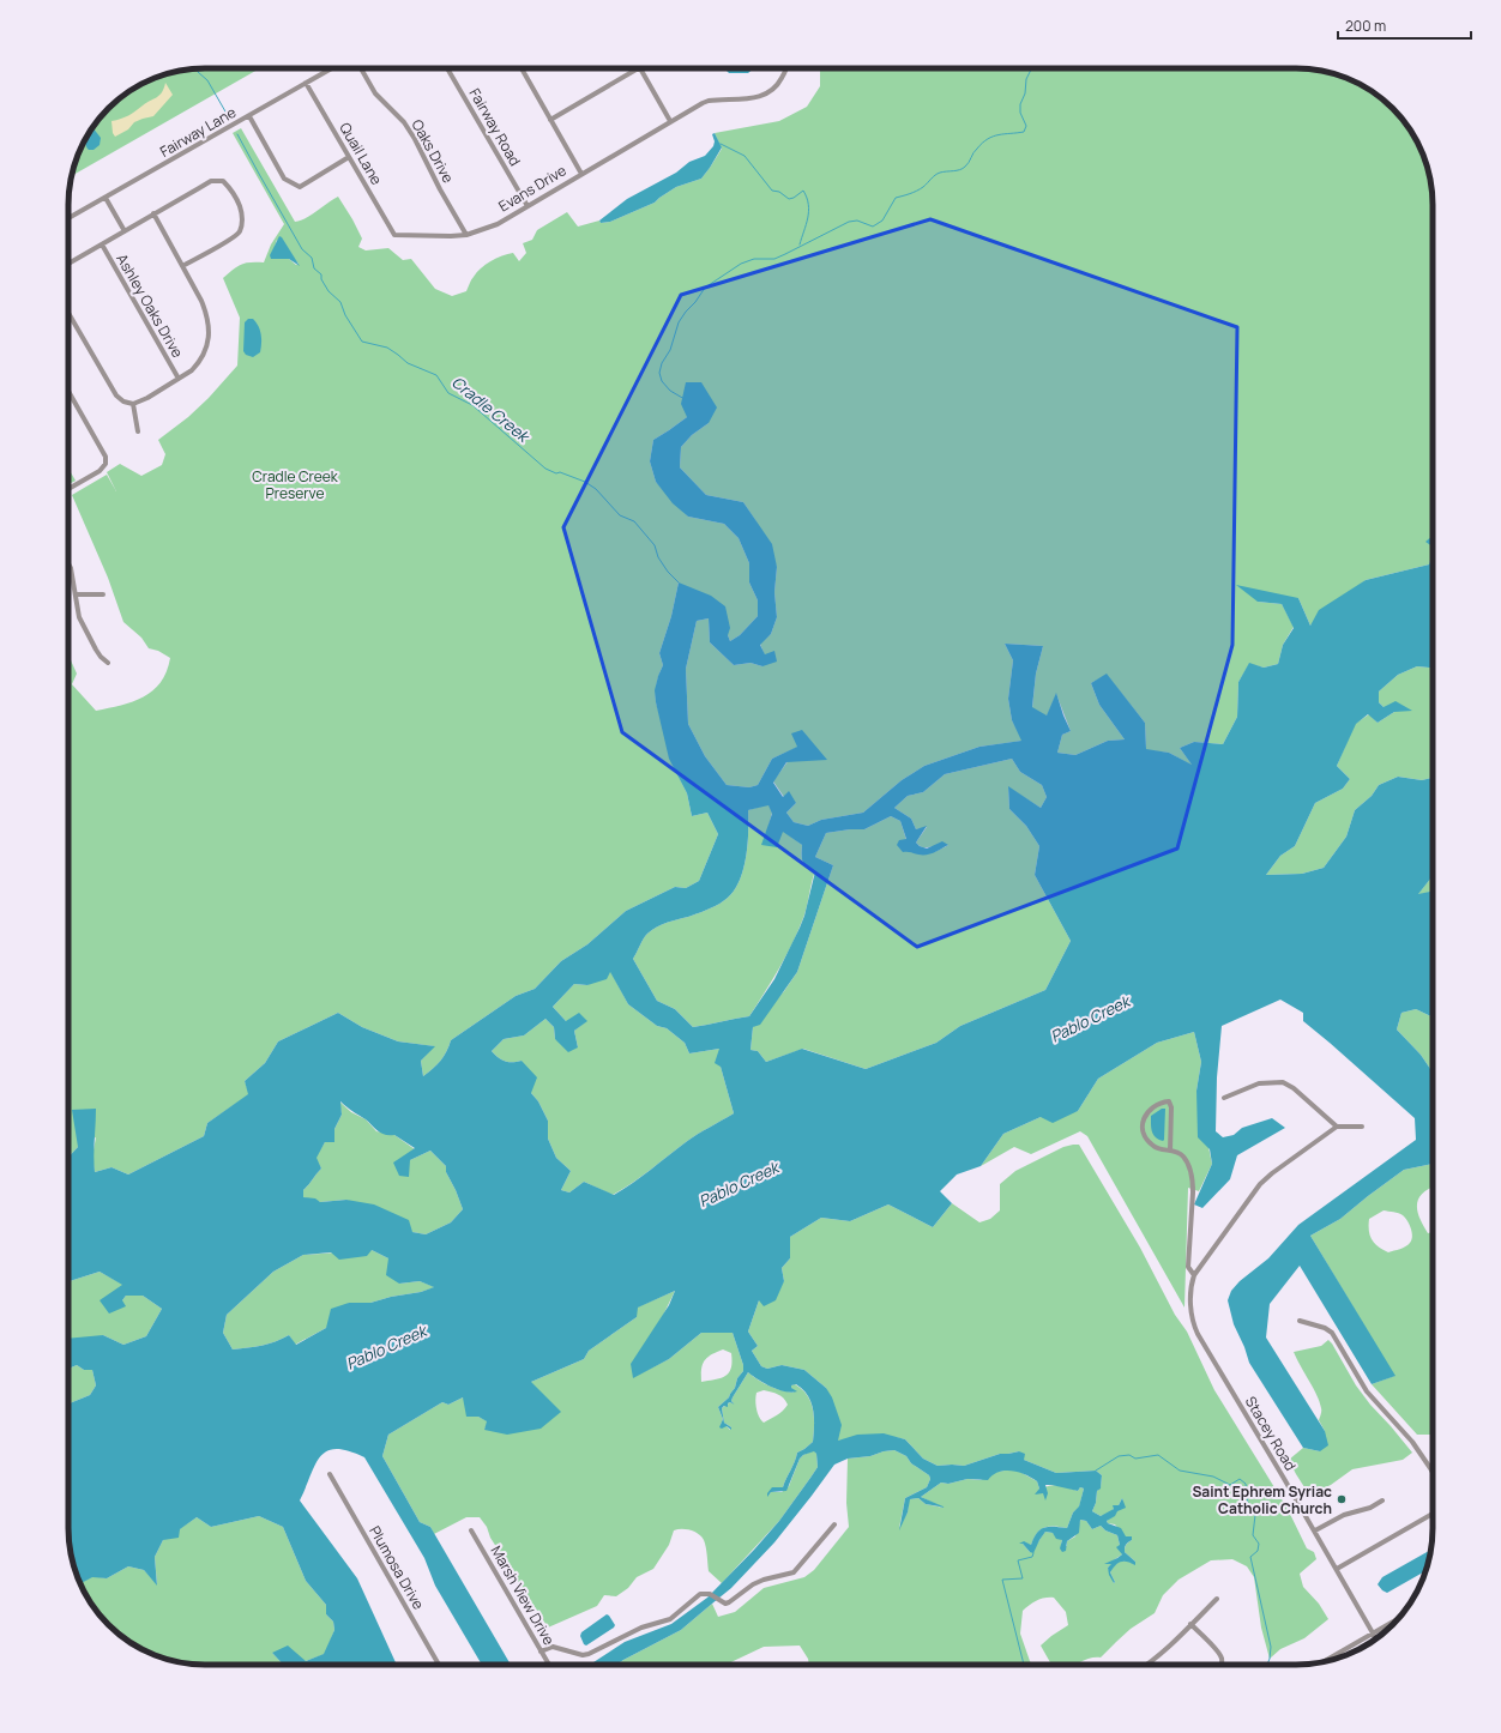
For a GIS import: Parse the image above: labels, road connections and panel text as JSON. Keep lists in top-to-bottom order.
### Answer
{
  "streets": {
    "street": [
      "Fairway Road",
      "Fairway Lane",
      "Oaks Drive",
      "Quail Lane",
      "Evans Drive",
      "Ashley Oaks Drive",
      "Stacey Road",
      "Plumosa Drive",
      "Marsh View Drive"
    ]
  },
  "crossings": [
    ["Fairway Road", "Evans Drive"],
    ["Fairway Lane", "Quail Lane"],
    ["Oaks Drive", "Evans Drive"],
    ["Quail Lane", "Evans Drive"]
  ],
  "water": ["Cradle Creek", "Pablo Creek"],
  "parks": ["Cradle Creek Preserve"],
  "places": ["Saint Ephrem Syriac Catholic Church"],
  "scale_bar": "200 m"
}
